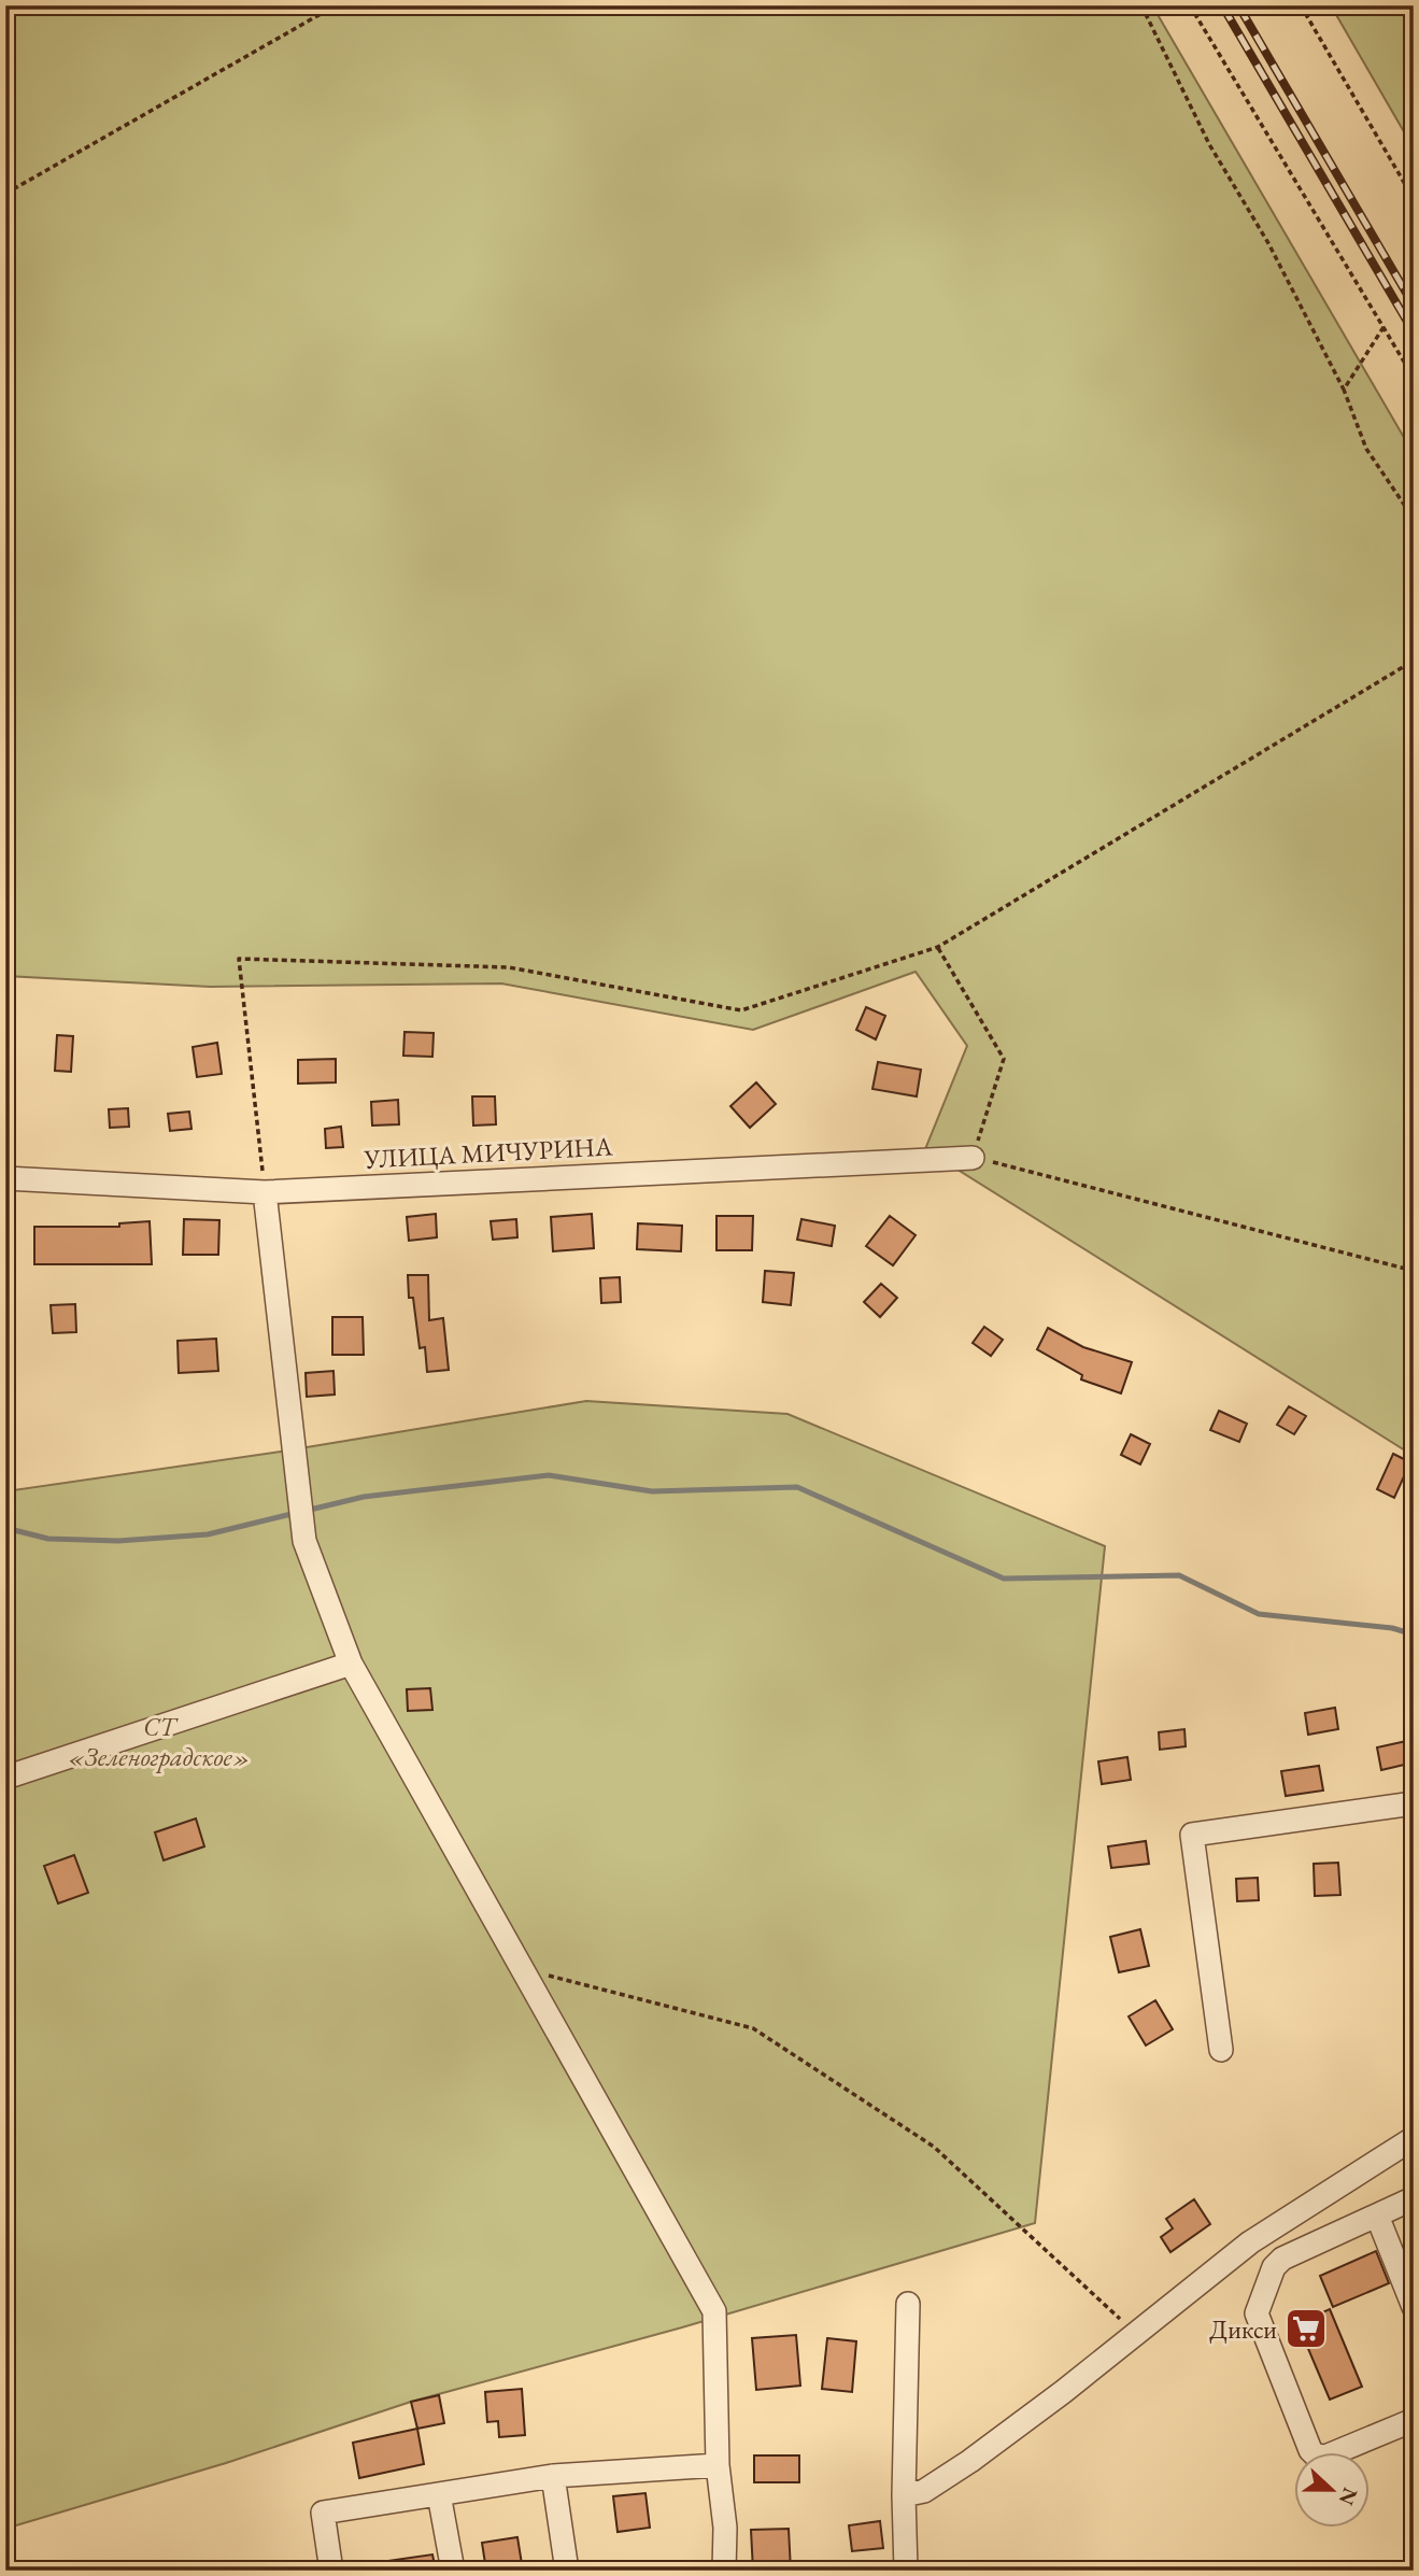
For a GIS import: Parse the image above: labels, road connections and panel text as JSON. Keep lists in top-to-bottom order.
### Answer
{
  "streets": {
    "street": ["УЛИЦА МИЧУРИНА"]
  },
  "parks": ["СТ «Зеленоградское»"],
  "places": {
    "supermarket": ["Дикси"]
  },
  "north": "right"
}
